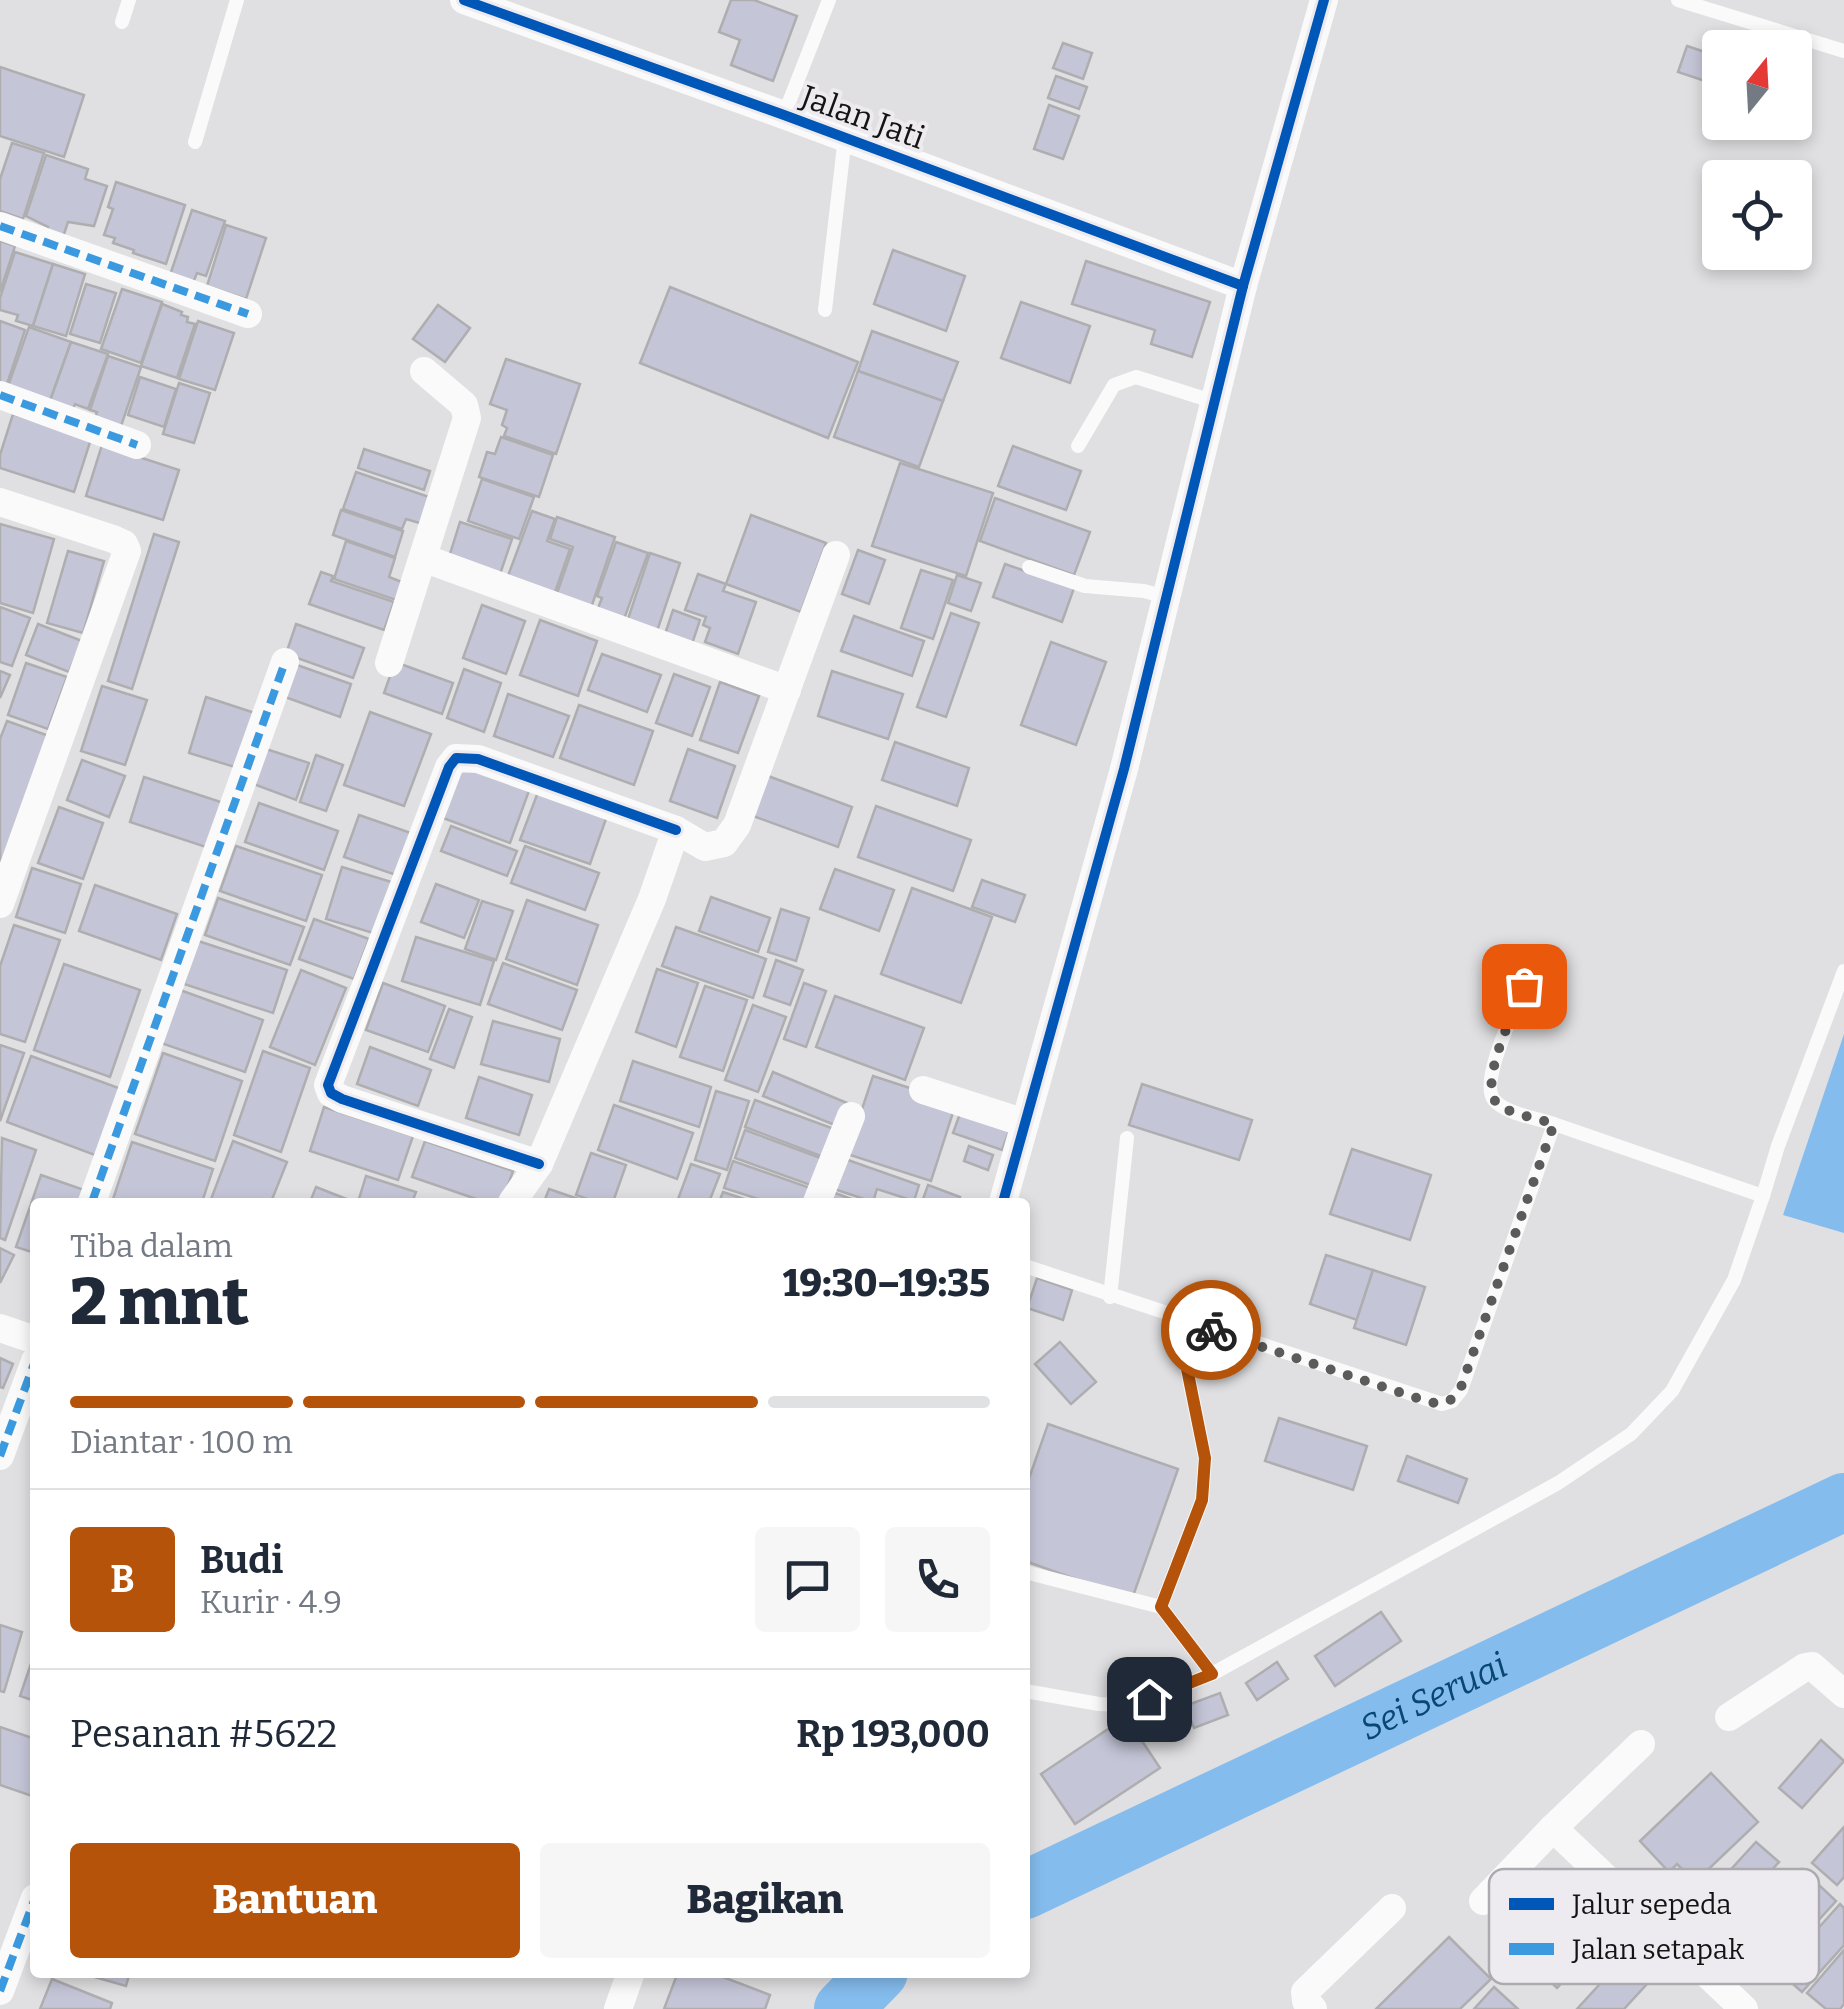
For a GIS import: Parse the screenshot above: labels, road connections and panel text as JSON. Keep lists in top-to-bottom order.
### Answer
{
  "streets": {
    "street": ["Jalan Jati"]
  },
  "water": ["Sei Seruai"],
  "legend": ["Jalur sepeda", "Jalan setapak"],
  "north": "top",
  "page": {
    "heading": ["2 mnt", "Tiba dalam", "19:30–19:35"],
    "panel": [
      "Budi",
      "Kurir · 4.9",
      "Pesanan #5622",
      "Rp 193,000"
    ],
    "bar": "Diantar · 100 m",
    "round": "B",
    "buttons": ["Bantuan", "Bagikan"]
  }
}
